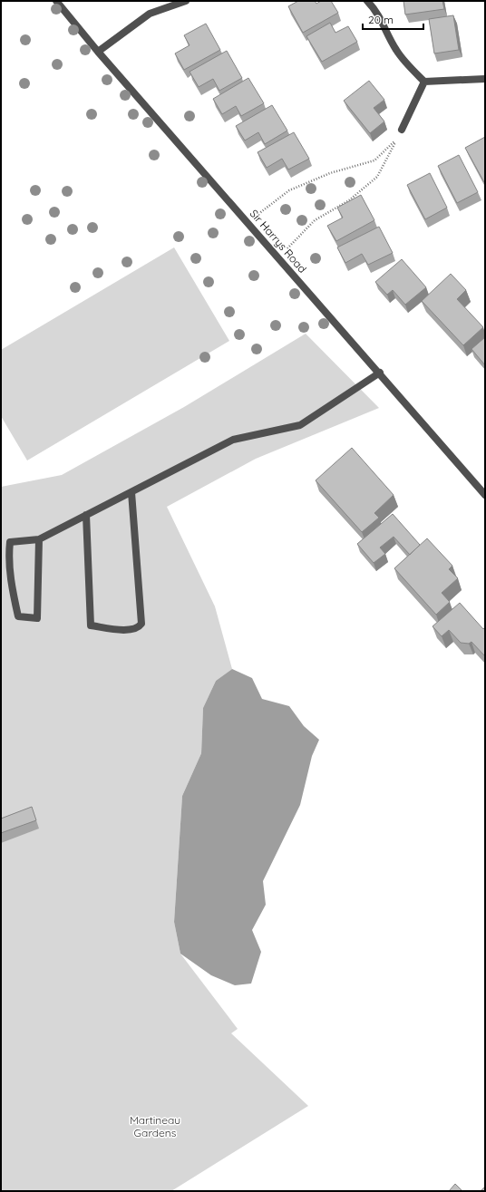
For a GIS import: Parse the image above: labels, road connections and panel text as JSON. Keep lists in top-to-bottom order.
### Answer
{
  "streets": {
    "street": ["Sir Harrys Road"]
  },
  "parks": ["Martineau Gardens"],
  "scale_bar": "20 m"
}
